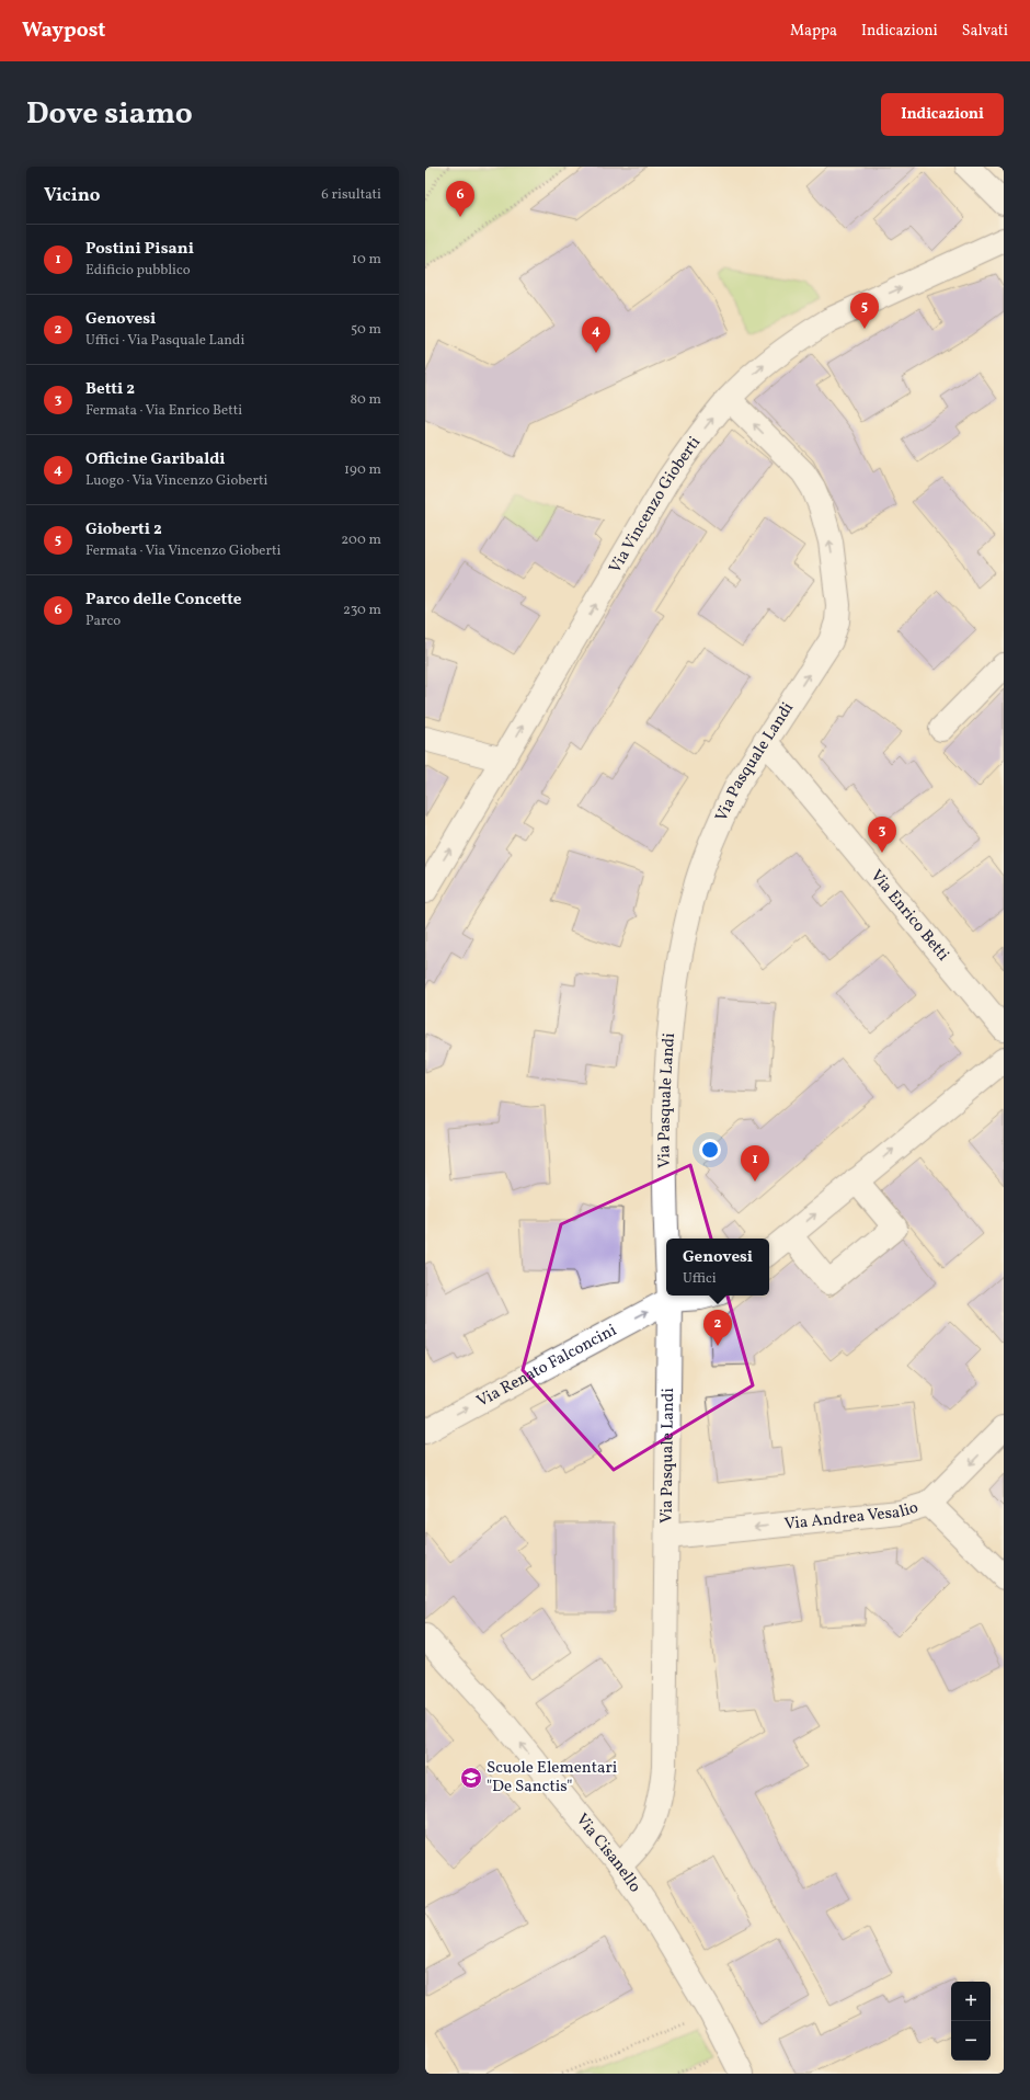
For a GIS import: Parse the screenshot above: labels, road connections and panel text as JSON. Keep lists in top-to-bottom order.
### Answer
{
  "streets": {
    "street": [
      "Via Vincenzo Gioberti",
      "Via Pasquale Landi",
      "Via Enrico Betti",
      "Via Renato Falconcini",
      "Via Andrea Vesalio",
      "Via Cisanello"
    ]
  },
  "crossings": [
    ["Via Vincenzo Gioberti", "Via Pasquale Landi"],
    ["Via Pasquale Landi", "Via Enrico Betti"],
    ["Via Pasquale Landi", "Via Renato Falconcini"],
    ["Via Pasquale Landi", "Via Andrea Vesalio"],
    ["Via Pasquale Landi", "Via Cisanello"]
  ],
  "one_way": [
    "Via Vincenzo Gioberti",
    "Via Renato Falconcini",
    "Via Andrea Vesalio",
    "Via Cisanello"
  ],
  "places": {
    "school or university": ["Scuole Elementari \"De Sanctis\""]
  },
  "page": {
    "header": "Waypost",
    "nav": ["Mappa", "Indicazioni", "Salvati"],
    "title": "Dove siamo",
    "buttons": "Indicazioni",
    "heading": ["Vicino", "6 risultati"],
    "pins": [
      "6",
      "5",
      "4",
      "3",
      "1",
      "2"
    ],
    "list": [
      {
        "mark": "1",
        "name": "Postini Pisani",
        "note": "Edificio pubblico",
        "value": "10 m"
      },
      {
        "mark": "2",
        "name": "Genovesi",
        "note": "Uffici · Via Pasquale Landi",
        "value": "50 m"
      },
      {
        "mark": "3",
        "name": "Betti 2",
        "note": "Fermata · Via Enrico Betti",
        "value": "80 m"
      },
      {
        "mark": "4",
        "name": "Officine Garibaldi",
        "note": "Luogo · Via Vincenzo Gioberti",
        "value": "190 m"
      },
      {
        "mark": "5",
        "name": "Gioberti 2",
        "note": "Fermata · Via Vincenzo Gioberti",
        "value": "200 m"
      },
      {
        "mark": "6",
        "name": "Parco delle Concette",
        "note": "Parco",
        "value": "230 m"
      }
    ],
    "popup": ["Genovesi", "Uffici"],
    "map_buttons": ["+", "−"]
  }
}
